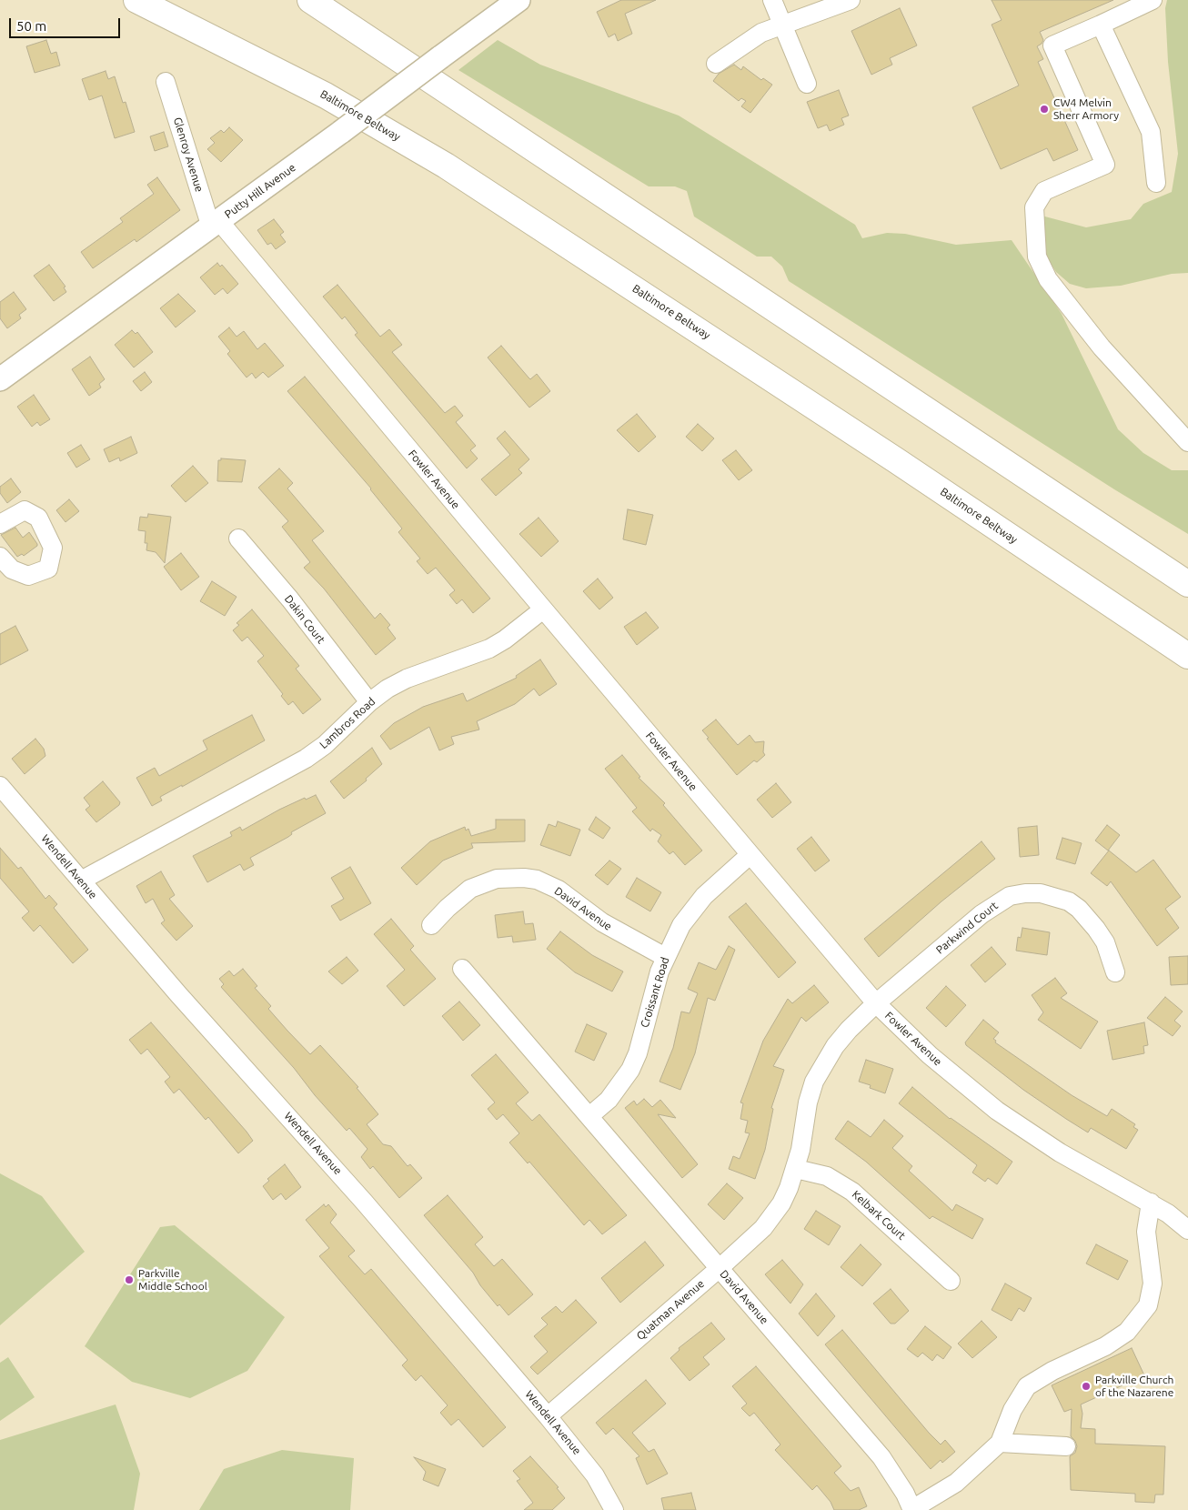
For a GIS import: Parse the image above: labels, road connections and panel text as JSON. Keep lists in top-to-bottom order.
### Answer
{
  "streets": {
    "highway": ["Baltimore Beltway"],
    "main road": ["Putty Hill Avenue"],
    "street": [
      "Glenroy Avenue",
      "Fowler Avenue",
      "Dakin Court",
      "Lambros Road",
      "Wendell Avenue",
      "David Avenue",
      "Parkwind Court",
      "Croissant Road",
      "Kelbark Court",
      "Quatman Avenue"
    ]
  },
  "crossings": [
    ["Glenroy Avenue", "Putty Hill Avenue"],
    ["Glenroy Avenue", "Fowler Avenue"],
    ["Putty Hill Avenue", "Fowler Avenue"],
    ["Fowler Avenue", "Lambros Road"],
    ["Fowler Avenue", "Parkwind Court"],
    ["Fowler Avenue", "Croissant Road"],
    ["Fowler Avenue", "Quatman Avenue"],
    ["Dakin Court", "Lambros Road"],
    ["Lambros Road", "Wendell Avenue"],
    ["Wendell Avenue", "Quatman Avenue"],
    ["David Avenue", "Croissant Road"],
    ["David Avenue", "Quatman Avenue"],
    ["Parkwind Court", "Quatman Avenue"],
    ["Kelbark Court", "Quatman Avenue"]
  ],
  "places": ["CW4 Melvin Sherr Armory", "Parkville Middle School", "Parkville Church of the Nazarene"],
  "scale_bar": "50 m"
}
